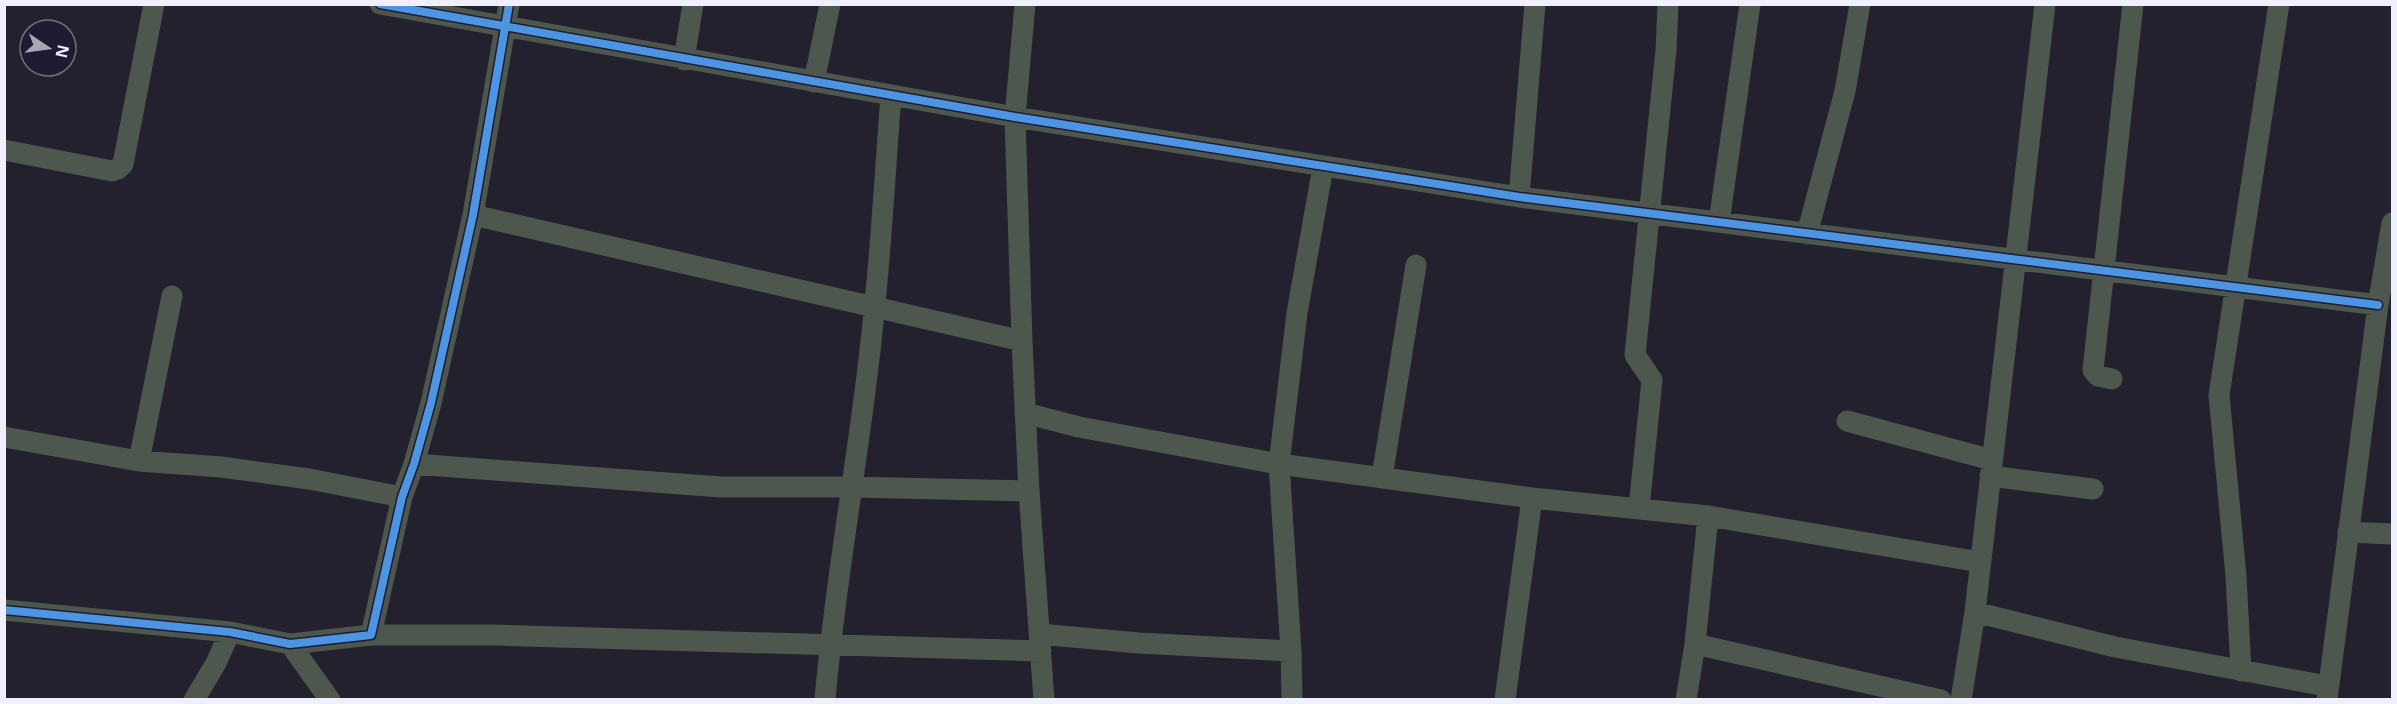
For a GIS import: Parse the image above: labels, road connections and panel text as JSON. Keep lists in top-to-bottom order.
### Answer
{
  "north": "right"
}
